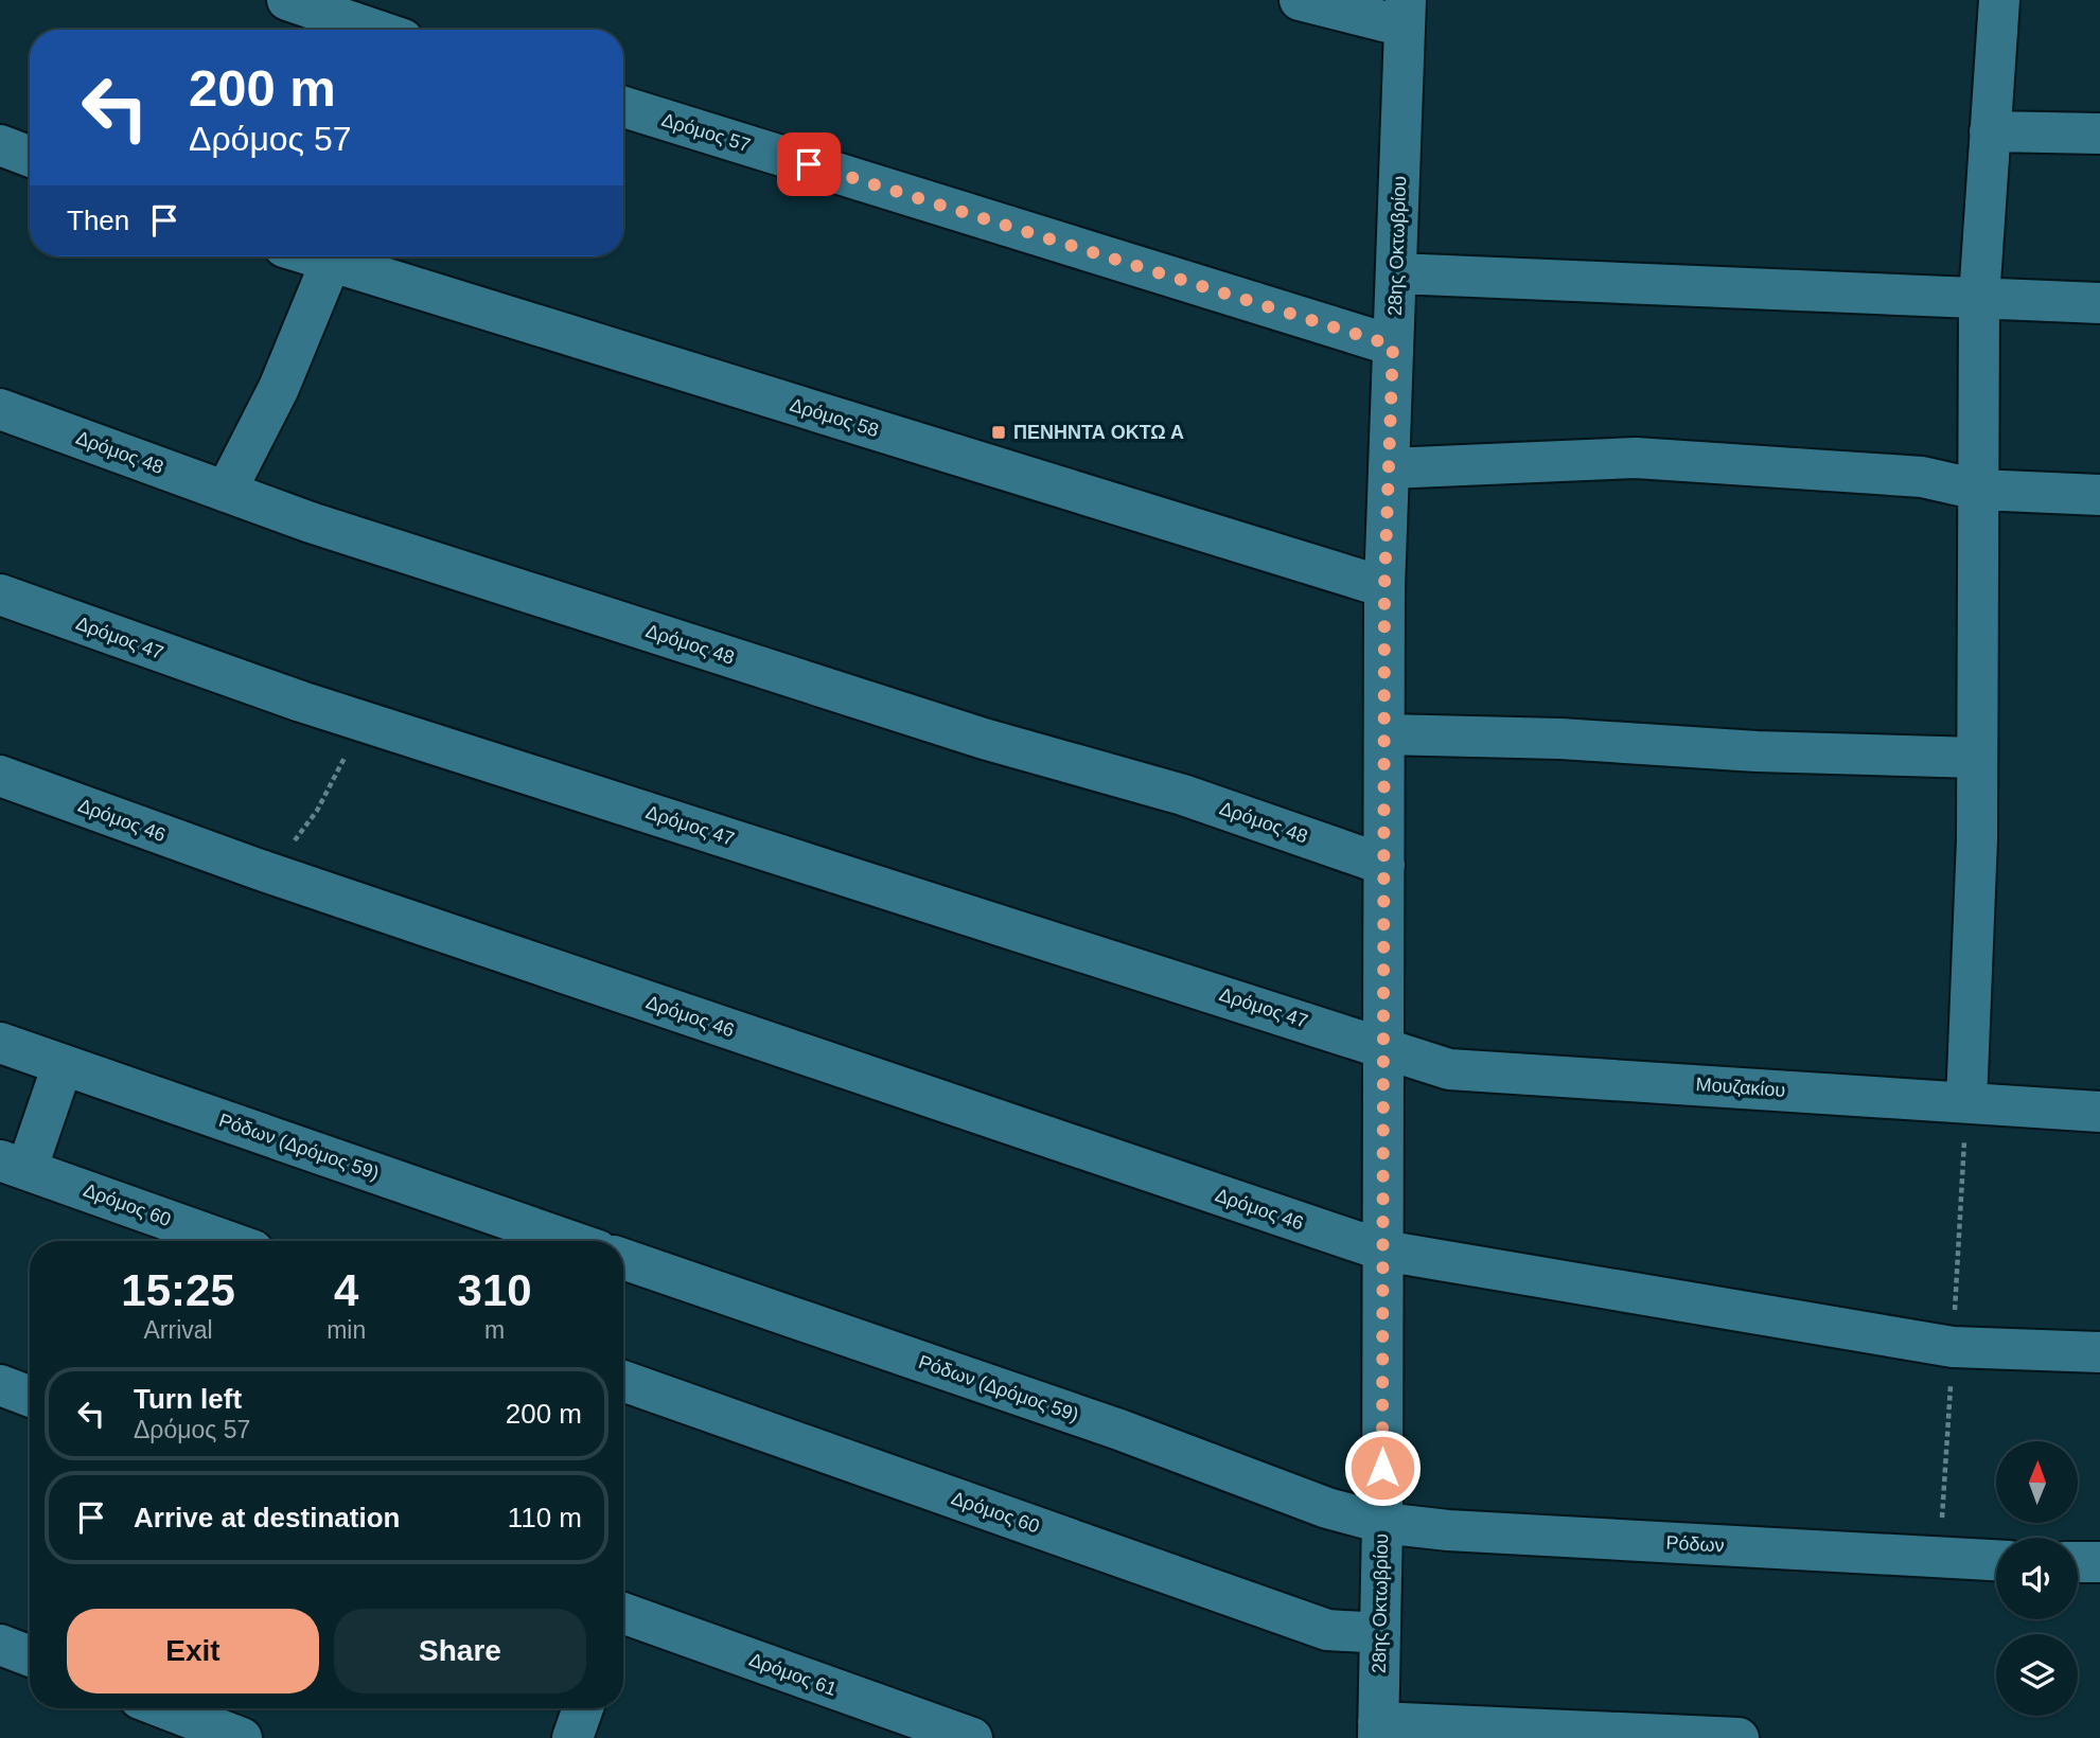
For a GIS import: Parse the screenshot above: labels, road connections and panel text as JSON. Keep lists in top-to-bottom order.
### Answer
{
  "streets": {
    "street": [
      "Δρόμος 57",
      "28ης Οκτωβρίου",
      "Δρόμος 58",
      "Δρόμος 48",
      "Δρόμος 47",
      "Δρόμος 46",
      "Μουζακίου",
      "Ρόδων (Δρόμος 59)",
      "Δρόμος 60",
      "Ρόδων",
      "Δρόμος 61"
    ]
  },
  "crossings": [
    ["Δρόμος 57", "28ης Οκτωβρίου"],
    ["28ης Οκτωβρίου", "Δρόμος 58"],
    ["28ης Οκτωβρίου", "Δρόμος 48"],
    ["28ης Οκτωβρίου", "Δρόμος 47"],
    ["28ης Οκτωβρίου", "Δρόμος 46"],
    ["28ης Οκτωβρίου", "Μουζακίου"],
    ["28ης Οκτωβρίου", "Ρόδων (Δρόμος 59)"],
    ["28ης Οκτωβρίου", "Δρόμος 60"],
    ["28ης Οκτωβρίου", "Ρόδων"],
    ["Δρόμος 47", "Μουζακίου"],
    ["Ρόδων (Δρόμος 59)", "Ρόδων"]
  ],
  "places": {
    "transit": ["ΠΕΝΗΝΤΑ ΟΚΤΩ Α"]
  },
  "north": "top",
  "page": {
    "turn": ["200 m", "Δρόμος 57"],
    "then": "Then",
    "eta": [
      "15:25",
      "Arrival",
      "4",
      "min",
      "310",
      "m"
    ],
    "list": [
      {
        "name": "Turn left",
        "note": "Δρόμος 57",
        "value": "200 m"
      },
      {
        "name": "Arrive at destination",
        "value": "110 m"
      }
    ],
    "buttons": ["Exit", "Share"]
  }
}
